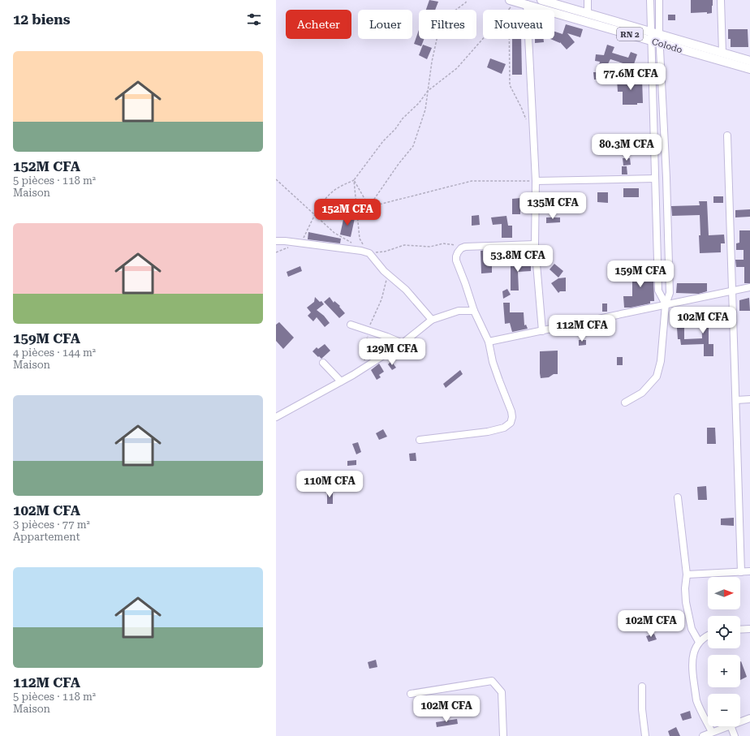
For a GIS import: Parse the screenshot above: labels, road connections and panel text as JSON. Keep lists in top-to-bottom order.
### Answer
{
  "streets": {
    "main road": ["RN 2", "Colodo"]
  },
  "north": "right",
  "page": {
    "heading": "12 biens",
    "chip": [
      "Acheter",
      "Louer",
      "Filtres",
      "Nouveau"
    ],
    "list": [
      {
        "name": "152M CFA",
        "note": "5 pièces · 118 m² · Maison"
      },
      {
        "name": "159M CFA",
        "note": "4 pièces · 144 m² · Maison"
      },
      {
        "name": "102M CFA",
        "note": "3 pièces · 77 m² · Appartement"
      },
      {
        "name": "112M CFA",
        "note": "5 pièces · 118 m² · Maison"
      }
    ],
    "price": [
      "77.6M CFA",
      "80.3M CFA",
      "135M CFA",
      "152M CFA",
      "53.8M CFA",
      "159M CFA",
      "102M CFA",
      "112M CFA",
      "129M CFA",
      "110M CFA",
      "102M CFA",
      "102M CFA"
    ],
    "map_buttons": ["+", "−"]
  }
}
